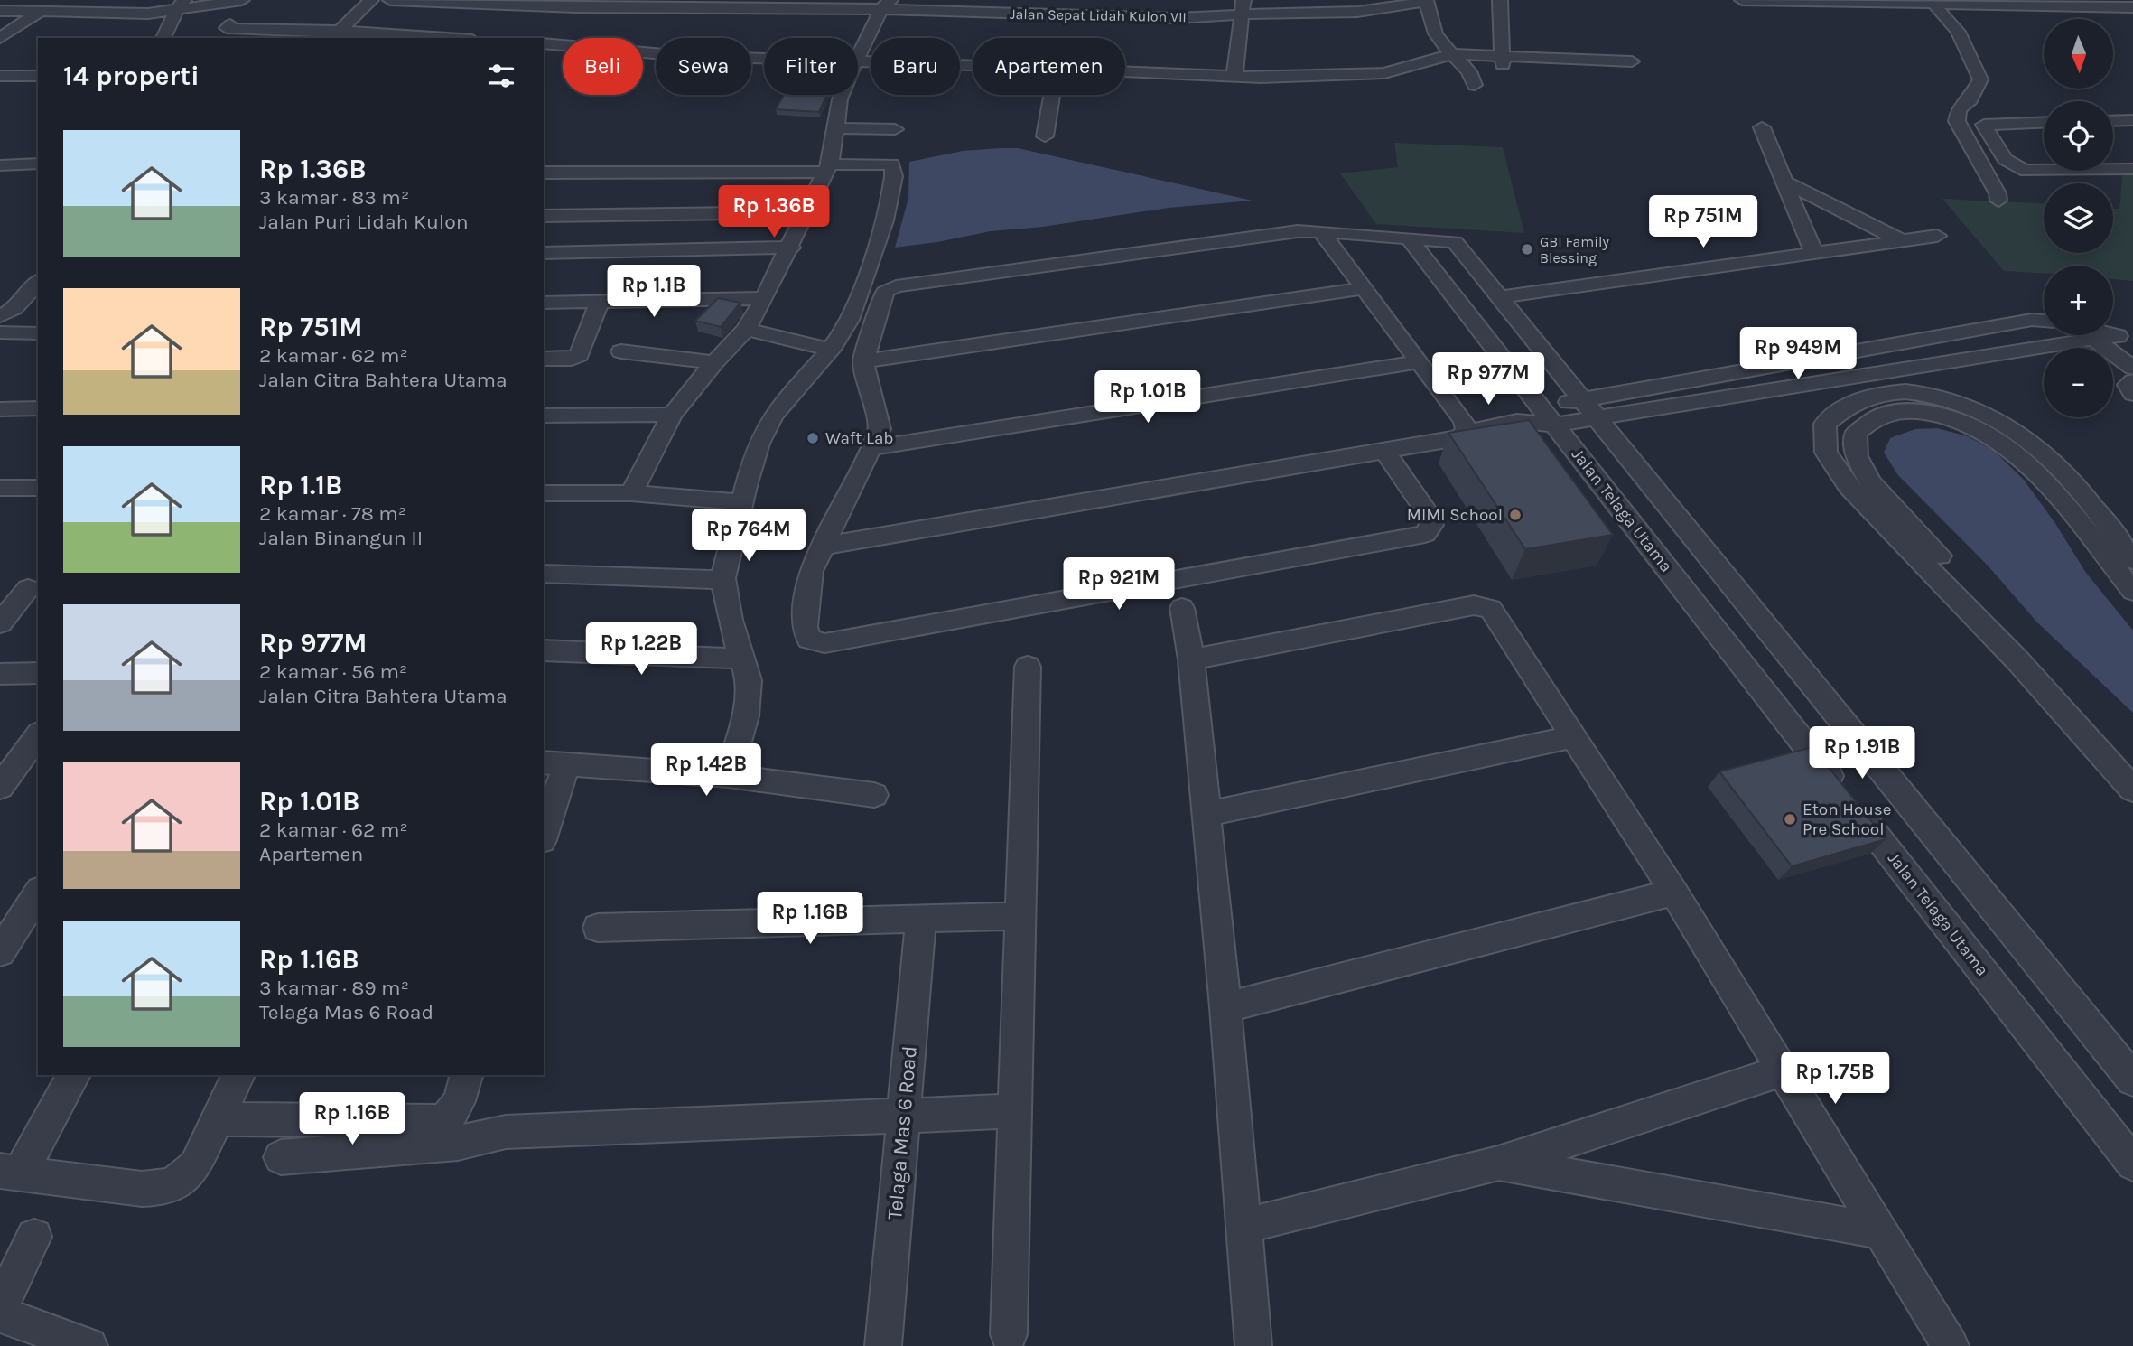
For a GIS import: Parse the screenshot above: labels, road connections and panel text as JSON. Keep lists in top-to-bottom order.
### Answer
{
  "streets": {
    "street": ["Jalan Sepat Lidah Kulon VII", "Jalan Telaga Utama", "Telaga Mas 6 Road"]
  },
  "places": [
    "GBI Family Blessing",
    "Waft Lab",
    "MIMI School",
    "Eton House Pre School"
  ],
  "north": "bottom",
  "page": {
    "map_buttons": ["+", "−"],
    "chip": [
      "Beli",
      "Sewa",
      "Filter",
      "Baru",
      "Apartemen"
    ],
    "heading": "14 properti",
    "list": [
      {
        "name": "Rp 1.36B",
        "note": "3 kamar · 83 m² · Jalan Puri Lidah Kulon"
      },
      {
        "name": "Rp 751M",
        "note": "2 kamar · 62 m² · Jalan Citra Bahtera Utama"
      },
      {
        "name": "Rp 1.1B",
        "note": "2 kamar · 78 m² · Jalan Binangun II"
      },
      {
        "name": "Rp 977M",
        "note": "2 kamar · 56 m² · Jalan Citra Bahtera Utama"
      },
      {
        "name": "Rp 1.01B",
        "note": "2 kamar · 62 m² · Apartemen"
      },
      {
        "name": "Rp 1.16B",
        "note": "3 kamar · 89 m² · Telaga Mas 6 Road"
      }
    ],
    "price": [
      "Rp 1.36B",
      "Rp 751M",
      "Rp 1.1B",
      "Rp 949M",
      "Rp 977M",
      "Rp 1.01B",
      "Rp 764M",
      "Rp 921M",
      "Rp 1.22B",
      "Rp 1.91B",
      "Rp 1.42B",
      "Rp 1.16B",
      "Rp 1.75B",
      "Rp 1.16B"
    ]
  }
}
